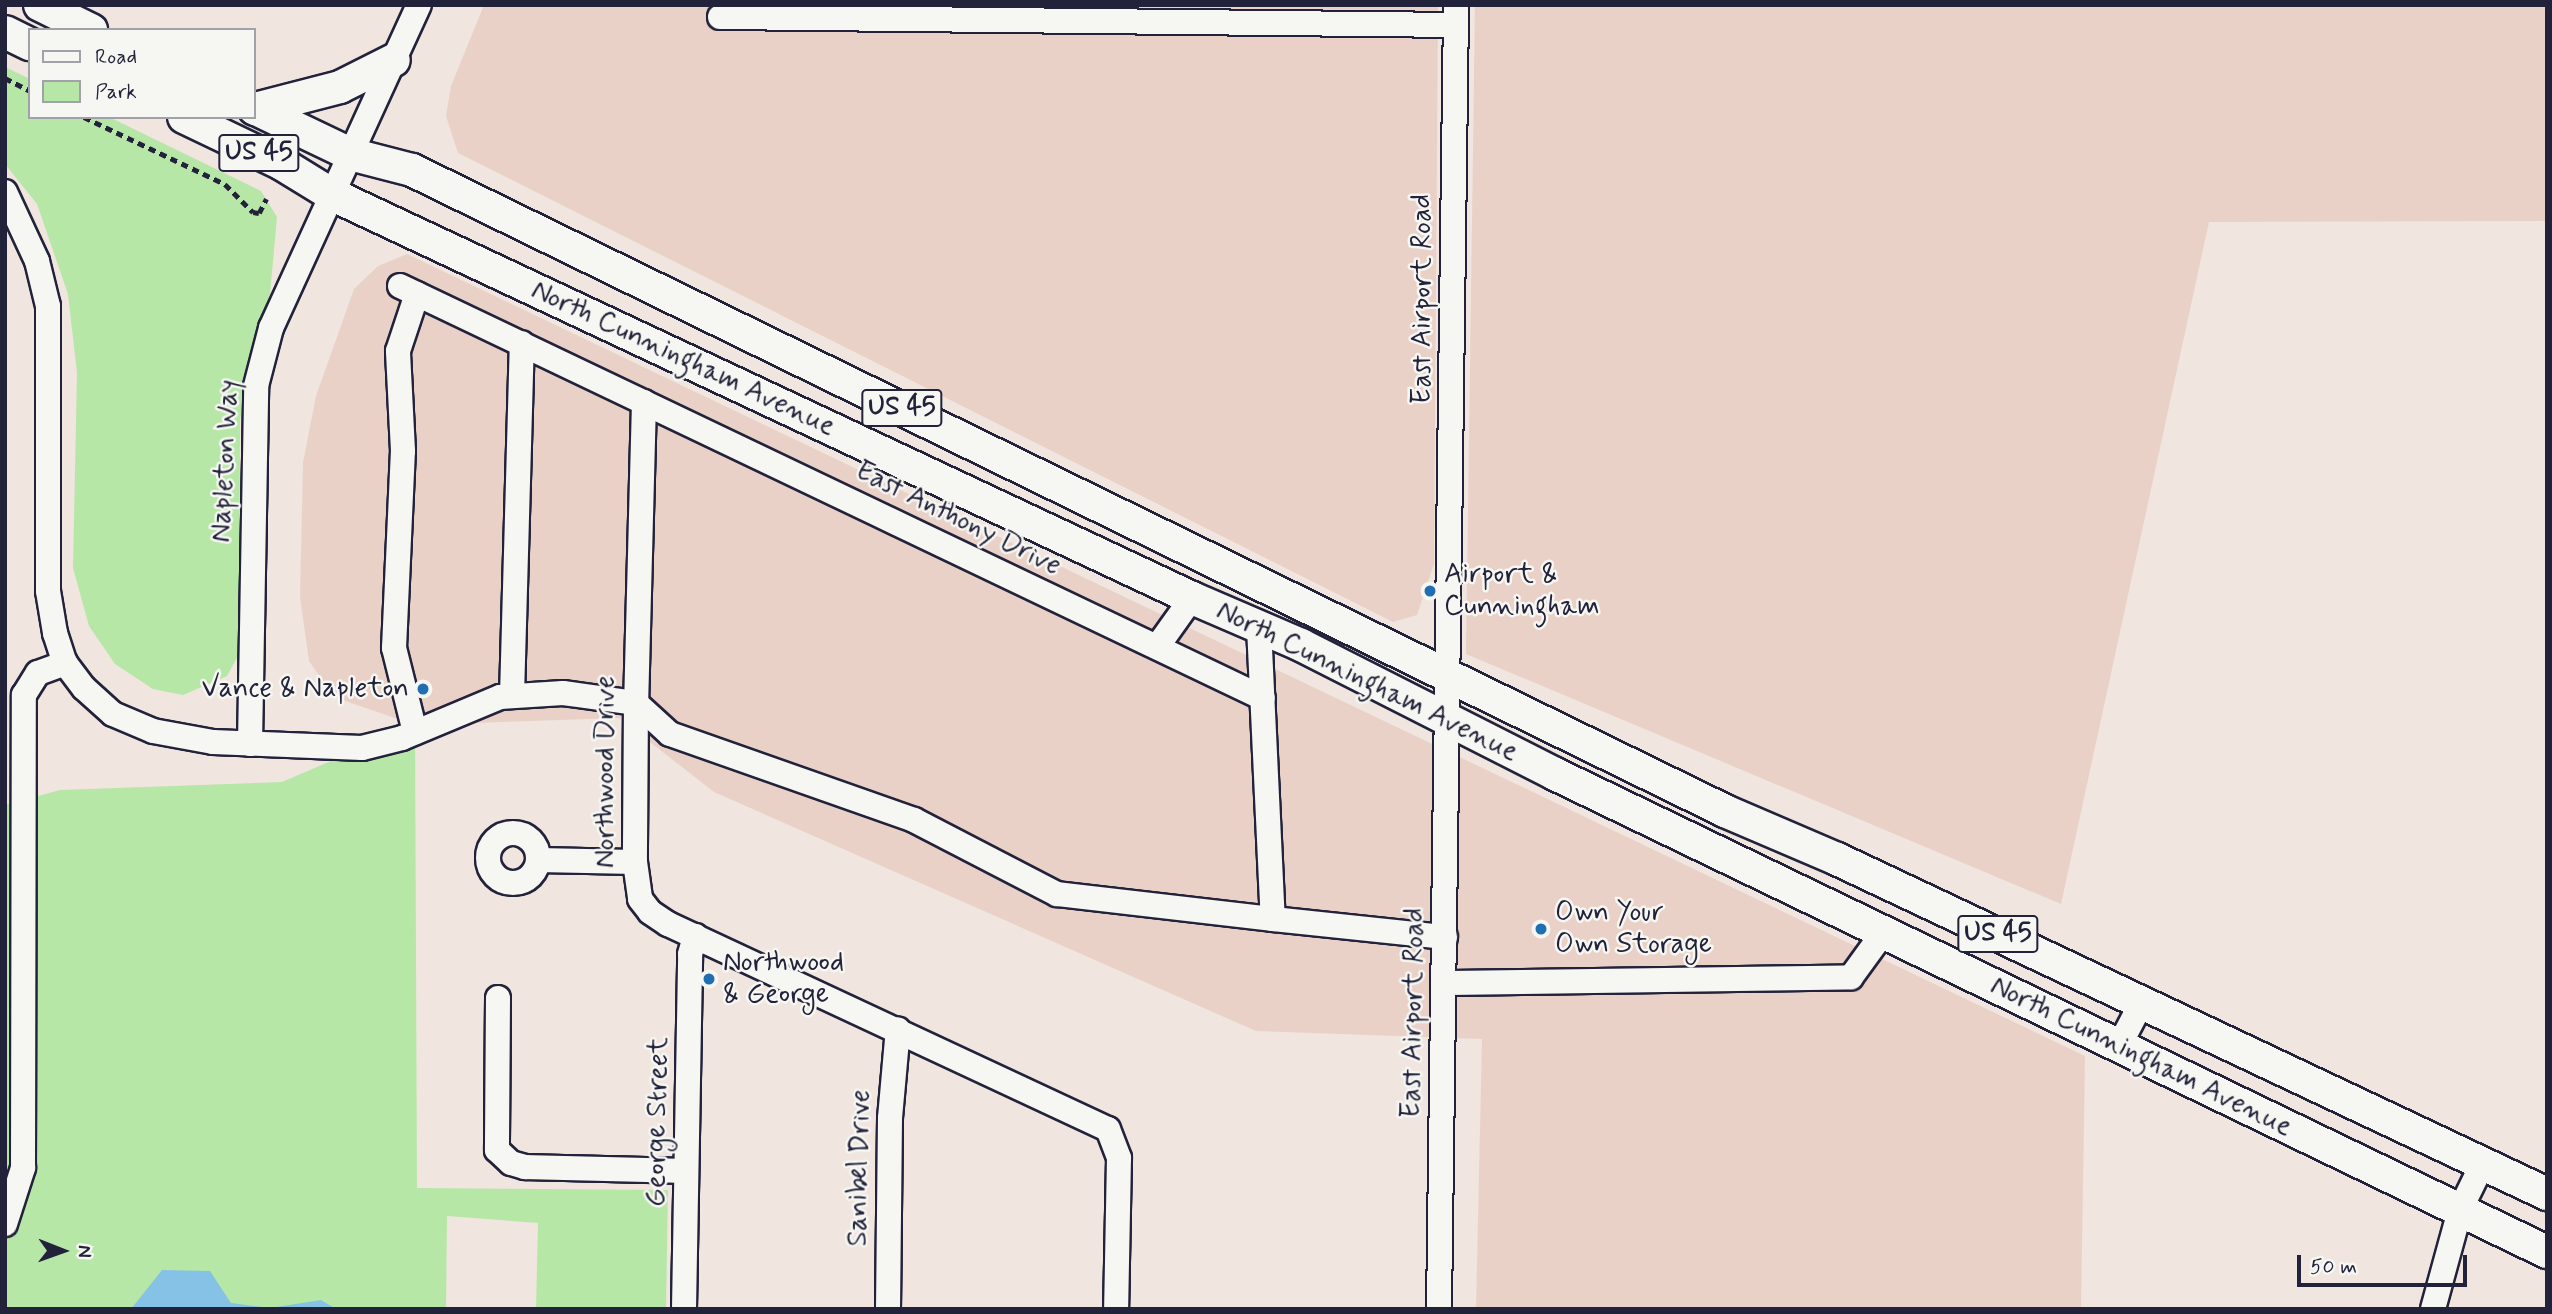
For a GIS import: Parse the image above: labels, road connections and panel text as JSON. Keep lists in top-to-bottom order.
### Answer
{
  "streets": {
    "main road": ["US 45", "North Cunningham Avenue"],
    "street": [
      "East Airport Road",
      "Napleton Way",
      "East Anthony Drive",
      "Northwood Drive",
      "George Street",
      "Sanibel Drive"
    ]
  },
  "crossings": [
    ["US 45", "North Cunningham Avenue"],
    ["US 45", "Napleton Way"],
    ["East Airport Road", "North Cunningham Avenue"],
    ["North Cunningham Avenue", "Napleton Way"],
    ["East Anthony Drive", "Northwood Drive"],
    ["Northwood Drive", "George Street"],
    ["Northwood Drive", "Sanibel Drive"]
  ],
  "places": [
    "Airport & Cunningham",
    "Vance & Napleton",
    "Own Your Own Storage",
    "Northwood & George"
  ],
  "legend": ["Road", "Park"],
  "scale_bar": "50 m",
  "north": "right"
}
